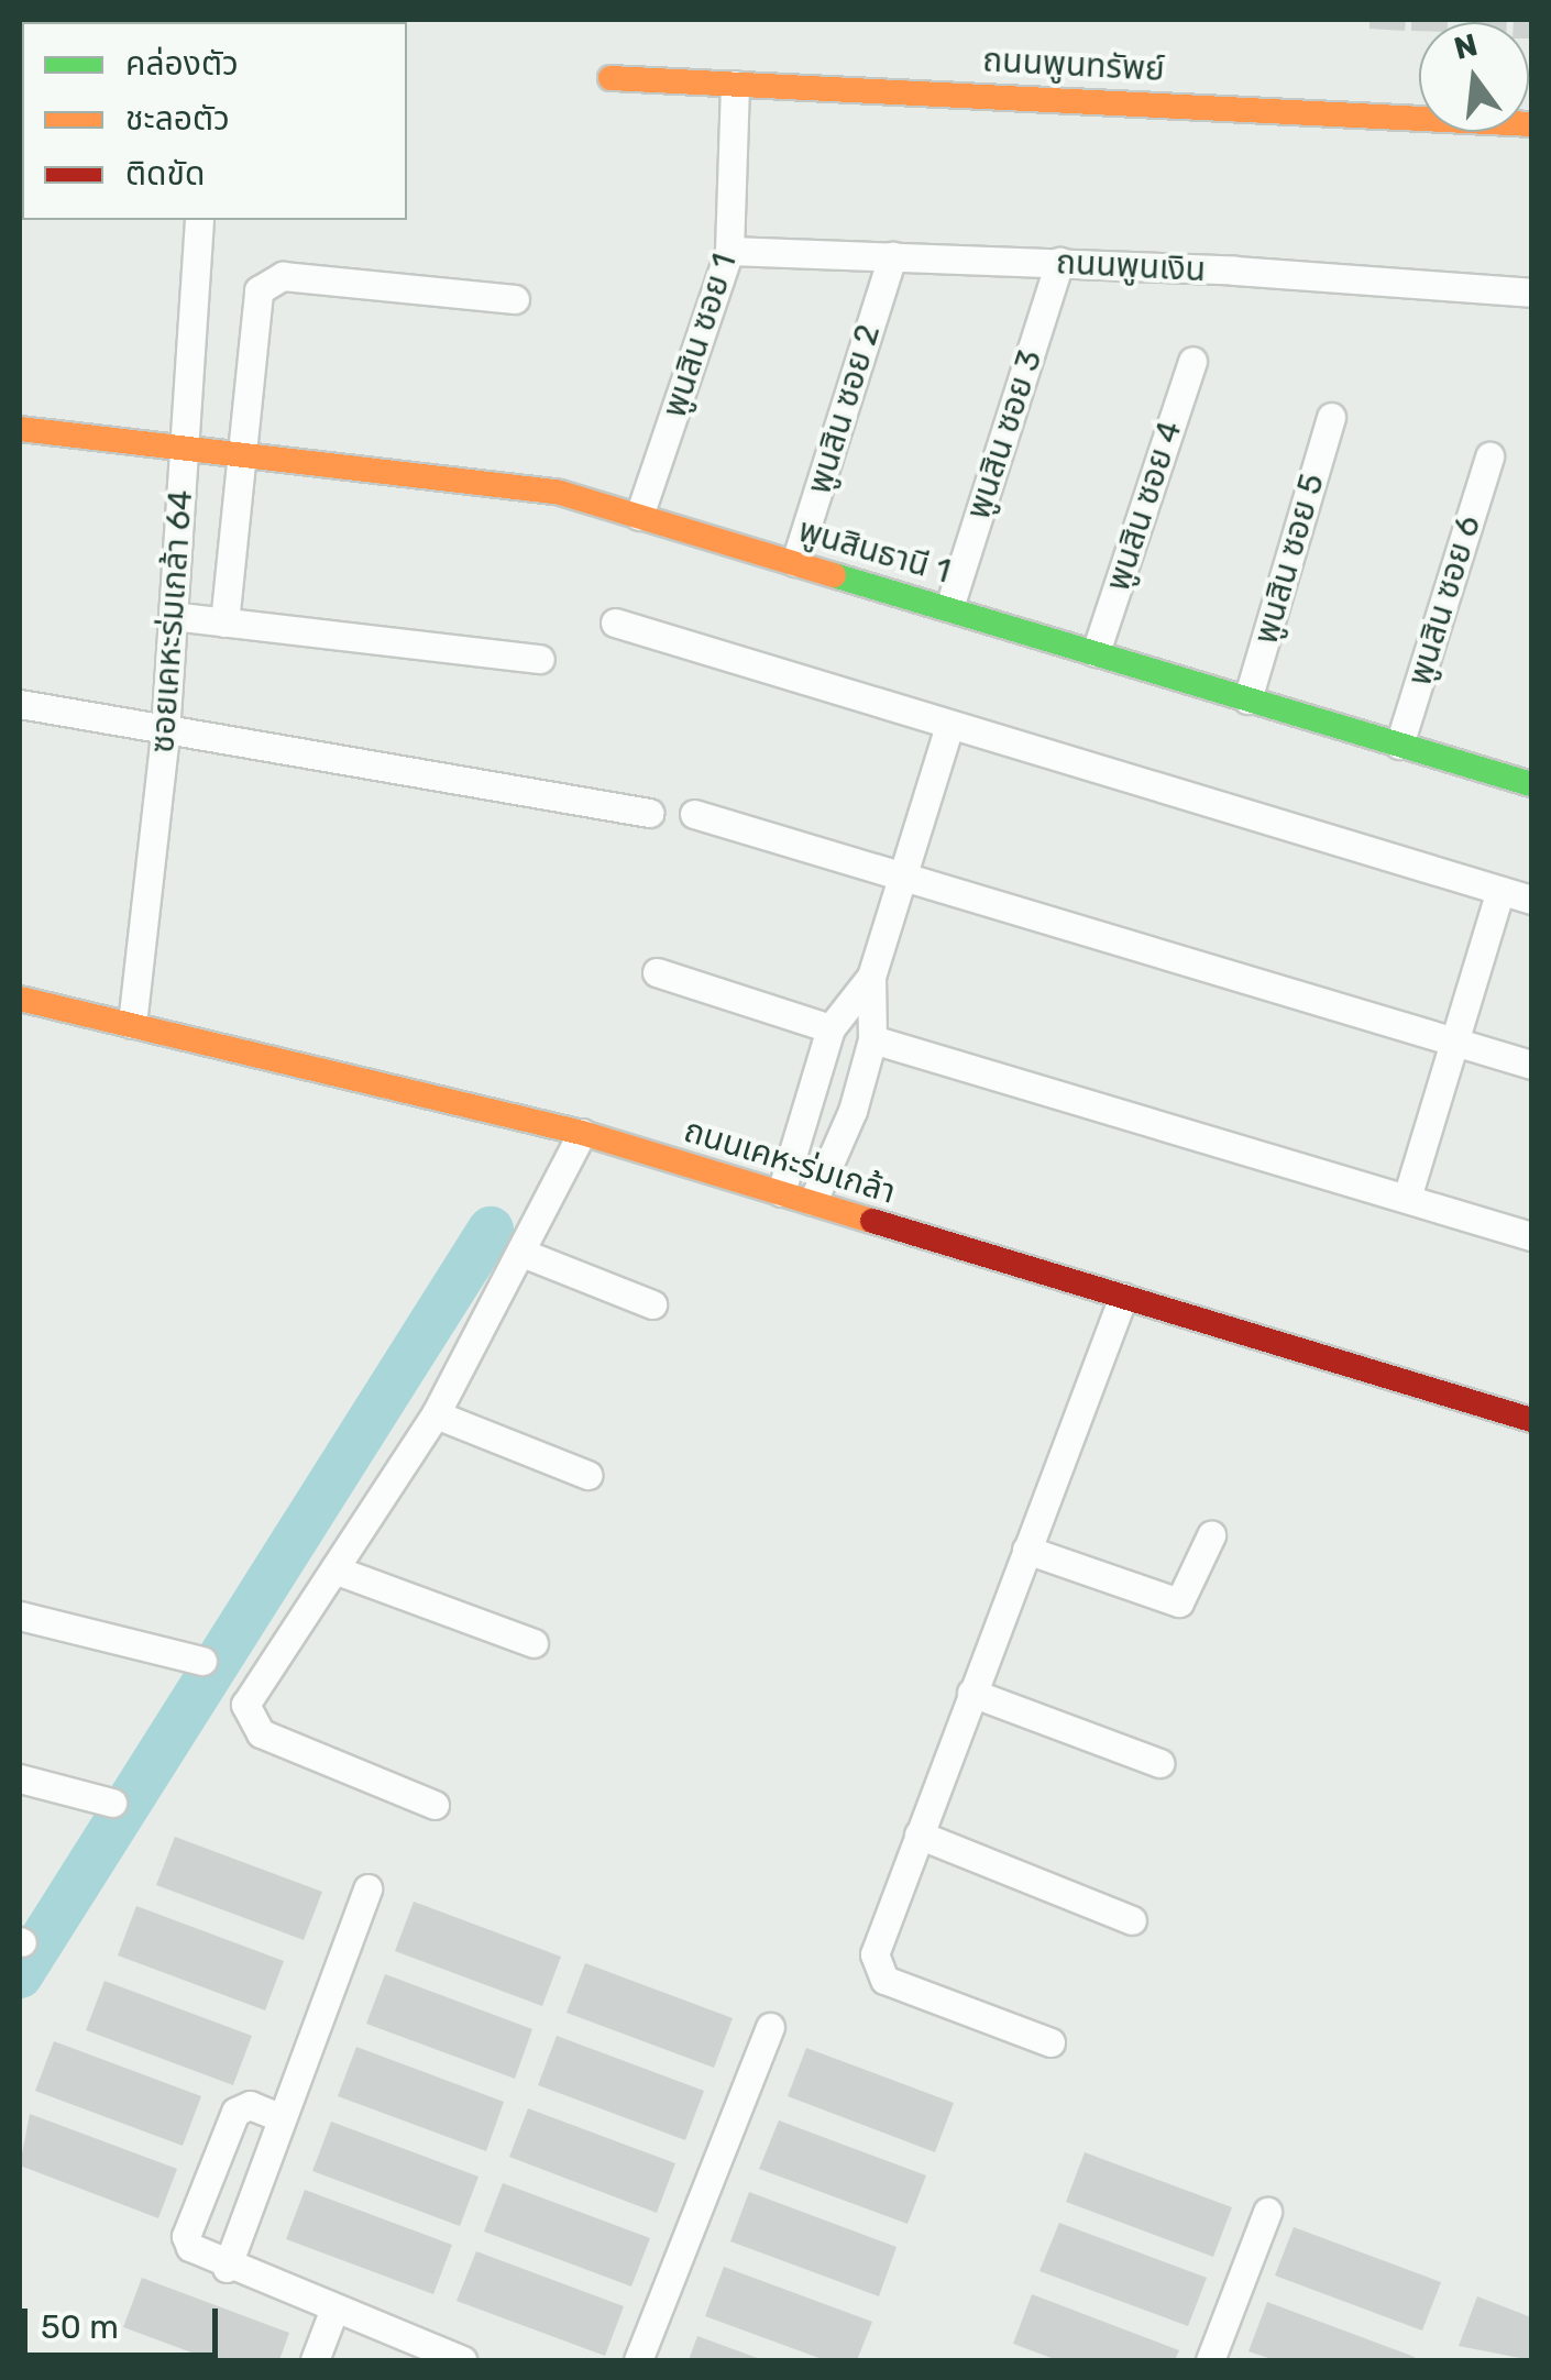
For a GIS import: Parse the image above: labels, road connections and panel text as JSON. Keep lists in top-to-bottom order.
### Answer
{
  "streets": {
    "street": [
      "ถนนพูนทรัพย์",
      "ถนนพูนเงิน",
      "พูนสิน ซอย 1",
      "พูนสิน ซอย 2",
      "พูนสิน ซอย 3",
      "พูนสิน ซอย 4",
      "พูนสินธานี 1",
      "พูนสิน ซอย 5",
      "พูนสิน ซอย 6",
      "ซอยเคหะร่มเกล้า 64",
      "ถนนเคหะร่มเกล้า"
    ]
  },
  "crossings": [
    ["ถนนพูนทรัพย์", "พูนสิน ซอย 1"],
    ["ถนนพูนเงิน", "พูนสิน ซอย 1"],
    ["ถนนพูนเงิน", "พูนสิน ซอย 2"],
    ["ถนนพูนเงิน", "พูนสิน ซอย 3"],
    ["พูนสิน ซอย 1", "พูนสินธานี 1"],
    ["พูนสิน ซอย 2", "พูนสินธานี 1"],
    ["พูนสิน ซอย 3", "พูนสินธานี 1"],
    ["พูนสิน ซอย 4", "พูนสินธานี 1"],
    ["พูนสินธานี 1", "พูนสิน ซอย 5"],
    ["พูนสินธานี 1", "พูนสิน ซอย 6"],
    ["พูนสินธานี 1", "ซอยเคหะร่มเกล้า 64"],
    ["ซอยเคหะร่มเกล้า 64", "ถนนเคหะร่มเกล้า"]
  ],
  "legend": ["คล่องตัว", "ชะลอตัว", "ติดขัด"],
  "scale_bar": "50 m",
  "north": "top"
}
